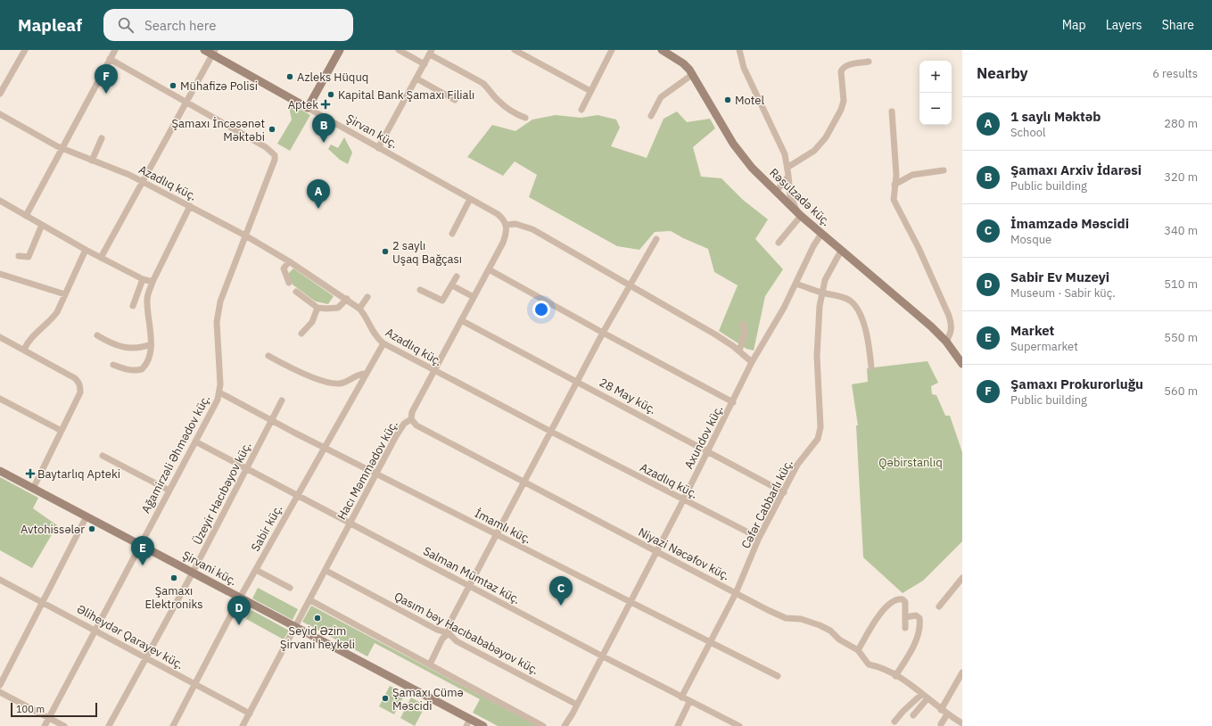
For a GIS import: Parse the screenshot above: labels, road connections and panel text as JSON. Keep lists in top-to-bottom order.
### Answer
{
  "streets": {
    "street": [
      "Şirvan küç.",
      "Azadlıq küç.",
      "Rəsulzadə küç.",
      "28 May küç.",
      "Axundov küç.",
      "Ağamirzəli Əhmədov küç.",
      "Hacı Məmmədov küç.",
      "Üzeyir Hacıbəyov küç.",
      "Cəfər Cabbarlı küç.",
      "İmamlı küç.",
      "Sabir küç.",
      "Niyazi Nəcəfov küç.",
      "Şirvani küç.",
      "Salman Mümtaz küç.",
      "Qasım bəy Hacıbababəyov küç.",
      "Əliheydər Qarayev küç."
    ]
  },
  "crossings": [
    ["Şirvan küç.", "Hacı Məmmədov küç."],
    ["Azadlıq küç.", "Axundov küç."],
    ["Azadlıq küç.", "Ağamirzəli Əhmədov küç."],
    ["Azadlıq küç.", "Hacı Məmmədov küç."],
    ["Azadlıq küç.", "Cəfər Cabbarlı küç."],
    ["Azadlıq küç.", "Sabir küç."],
    ["Rəsulzadə küç.", "Axundov küç."],
    ["Rəsulzadə küç.", "Cəfər Cabbarlı küç."],
    ["28 May küç.", "Axundov küç."],
    ["28 May küç.", "Hacı Məmmədov küç."],
    ["28 May küç.", "Cəfər Cabbarlı küç."],
    ["Axundov küç.", "İmamlı küç."],
    ["Axundov küç.", "Niyazi Nəcəfov küç."],
    ["Axundov küç.", "Salman Mümtaz küç."],
    ["Axundov küç.", "Qasım bəy Hacıbababəyov küç."],
    ["Ağamirzəli Əhmədov küç.", "İmamlı küç."],
    ["Ağamirzəli Əhmədov küç.", "Şirvani küç."],
    ["Ağamirzəli Əhmədov küç.", "Salman Mümtaz küç."],
    ["Ağamirzəli Əhmədov küç.", "Əliheydər Qarayev küç."],
    ["Hacı Məmmədov küç.", "İmamlı küç."],
    ["Hacı Məmmədov küç.", "Niyazi Nəcəfov küç."],
    ["Hacı Məmmədov küç.", "Şirvani küç."],
    ["Hacı Məmmədov küç.", "Salman Mümtaz küç."],
    ["Hacı Məmmədov küç.", "Qasım bəy Hacıbababəyov küç."],
    ["Hacı Məmmədov küç.", "Əliheydər Qarayev küç."],
    ["Üzeyir Hacıbəyov küç.", "İmamlı küç."],
    ["Üzeyir Hacıbəyov küç.", "Şirvani küç."],
    ["Üzeyir Hacıbəyov küç.", "Salman Mümtaz küç."],
    ["Üzeyir Hacıbəyov küç.", "Əliheydər Qarayev küç."],
    ["Cəfər Cabbarlı küç.", "İmamlı küç."],
    ["Cəfər Cabbarlı küç.", "Niyazi Nəcəfov küç."],
    ["Cəfər Cabbarlı küç.", "Salman Mümtaz küç."],
    ["İmamlı küç.", "Sabir küç."],
    ["Sabir küç.", "Şirvani küç."],
    ["Sabir küç.", "Salman Mümtaz küç."],
    ["Sabir küç.", "Əliheydər Qarayev küç."]
  ],
  "parks": ["Qəbirstanlıq"],
  "places": {
    "other": [
      "Azleks Hüquq",
      "Mühafizə Polisi",
      "Kapital Bank Şamaxı Filialı",
      "Motel",
      "Şamaxı İncəsənət Məktəbi",
      "2 saylı Uşaq Bağçası",
      "Avtohissələr",
      "Şamaxı Elektroniks",
      "Seyid Əzim Şirvani heykəli",
      "Şamaxı Cümə Məscidi"
    ],
    "health": ["Aptek", "Baytarlıq Apteki"]
  },
  "scale_bar": "100 m",
  "page": {
    "header": "Mapleaf",
    "search": "Search here",
    "nav": ["Map", "Layers", "Share"],
    "heading": ["Nearby", "6 results"],
    "map_buttons": ["+", "−"],
    "pins": [
      "F",
      "B",
      "A",
      "E",
      "C",
      "D"
    ],
    "list": [
      {
        "mark": "A",
        "name": "1 saylı Məktəb",
        "note": "School",
        "value": "280 m"
      },
      {
        "mark": "B",
        "name": "Şamaxı Arxiv İdarəsi",
        "note": "Public building",
        "value": "320 m"
      },
      {
        "mark": "C",
        "name": "İmamzadə Məscidi",
        "note": "Mosque",
        "value": "340 m"
      },
      {
        "mark": "D",
        "name": "Sabir Ev Muzeyi",
        "note": "Museum · Sabir küç.",
        "value": "510 m"
      },
      {
        "mark": "E",
        "name": "Market",
        "note": "Supermarket",
        "value": "550 m"
      },
      {
        "mark": "F",
        "name": "Şamaxı Prokurorluğu",
        "note": "Public building",
        "value": "560 m"
      }
    ],
    "scale": "100 m"
  }
}
